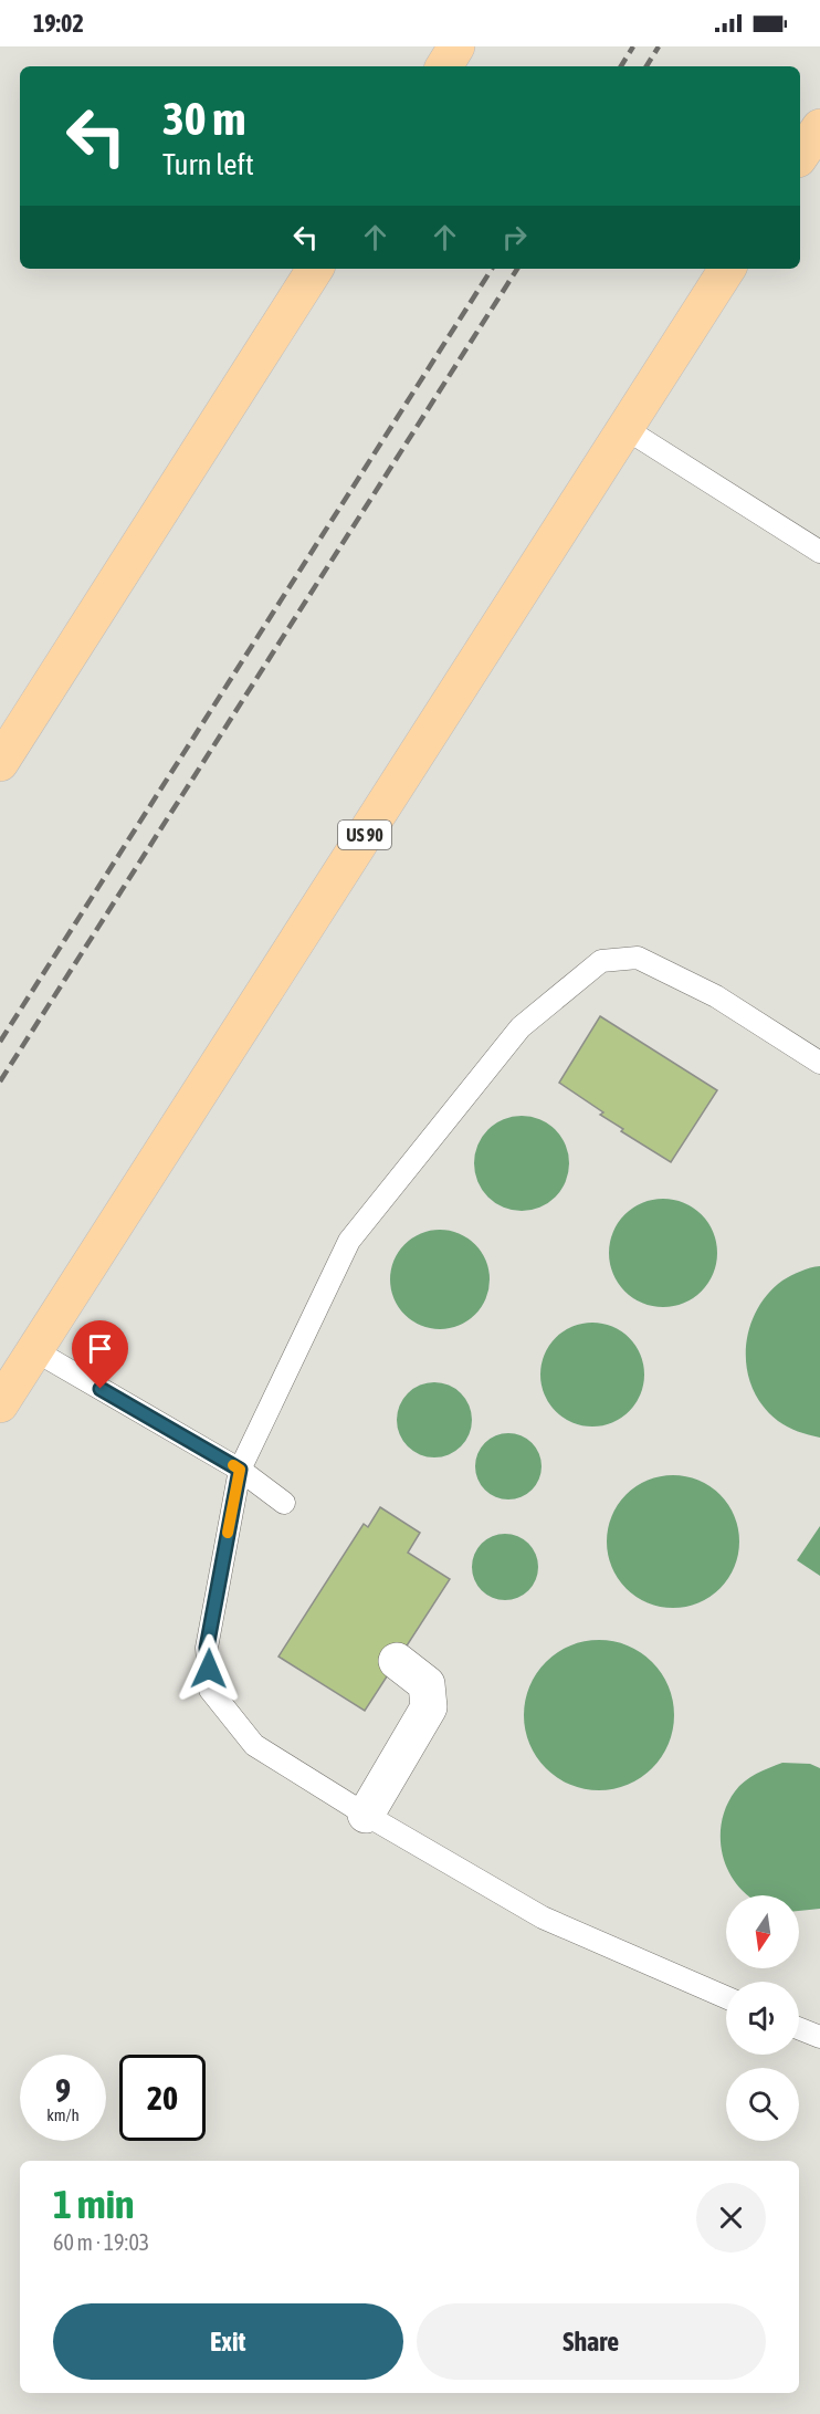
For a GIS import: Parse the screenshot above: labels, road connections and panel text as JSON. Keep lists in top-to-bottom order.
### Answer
{
  "streets": {
    "highway": ["US 90"]
  },
  "north": "bottom",
  "page": {
    "status": "19:02",
    "turn": ["30 m", "Turn left"],
    "speed": "9 km/h",
    "limit": "20",
    "heading": ["1 min", "60 m · 19:03"],
    "buttons": ["Exit", "Share"]
  }
}
